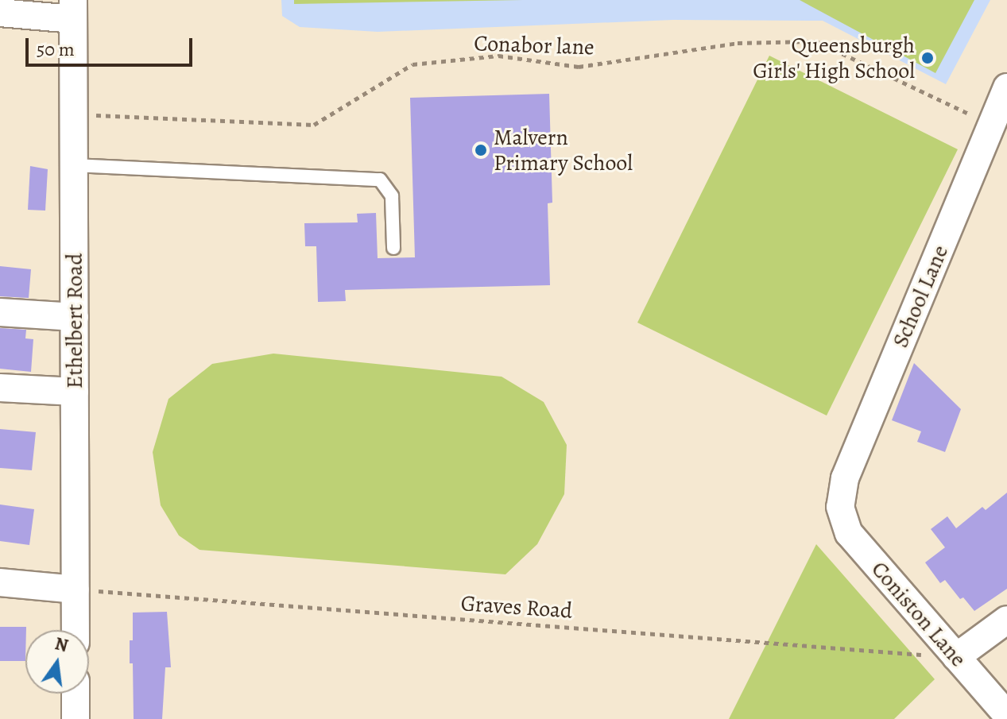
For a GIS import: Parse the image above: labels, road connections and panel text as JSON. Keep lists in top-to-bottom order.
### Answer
{
  "streets": {
    "street": ["School Lane", "Ethelbert Road", "Coniston Lane"],
    "path": ["Conabor lane", "Graves Road"]
  },
  "crossings": [
    ["Conabor lane", "School Lane"],
    ["Conabor lane", "Ethelbert Road"],
    ["School Lane", "Coniston Lane"],
    ["Ethelbert Road", "Graves Road"],
    ["Graves Road", "Coniston Lane"]
  ],
  "places": ["Queensburgh Girls' High School", "Malvern Primary School"],
  "scale_bar": "50 m",
  "north": "top"
}
